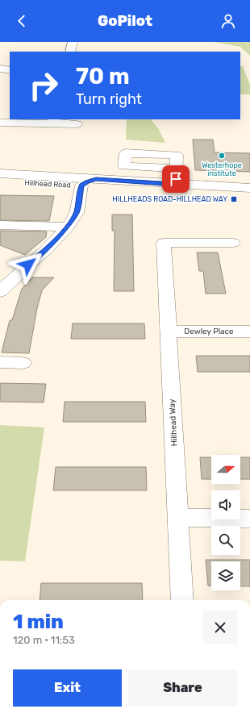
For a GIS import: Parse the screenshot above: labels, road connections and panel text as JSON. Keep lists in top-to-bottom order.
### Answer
{
  "streets": {
    "street": ["Hillhead Road", "Dewley Place", "Hillhead Way"]
  },
  "crossings": [
    ["Dewley Place", "Hillhead Way"]
  ],
  "places": {
    "other": ["Westerhope institute"],
    "transit": ["HILLHEADS ROAD-HILLHEAD WAY"]
  },
  "north": "right",
  "page": {
    "header": "GoPilot",
    "turn": ["70 m", "Turn right"],
    "heading": ["1 min", "120 m · 11:53"],
    "buttons": ["Exit", "Share"]
  }
}
